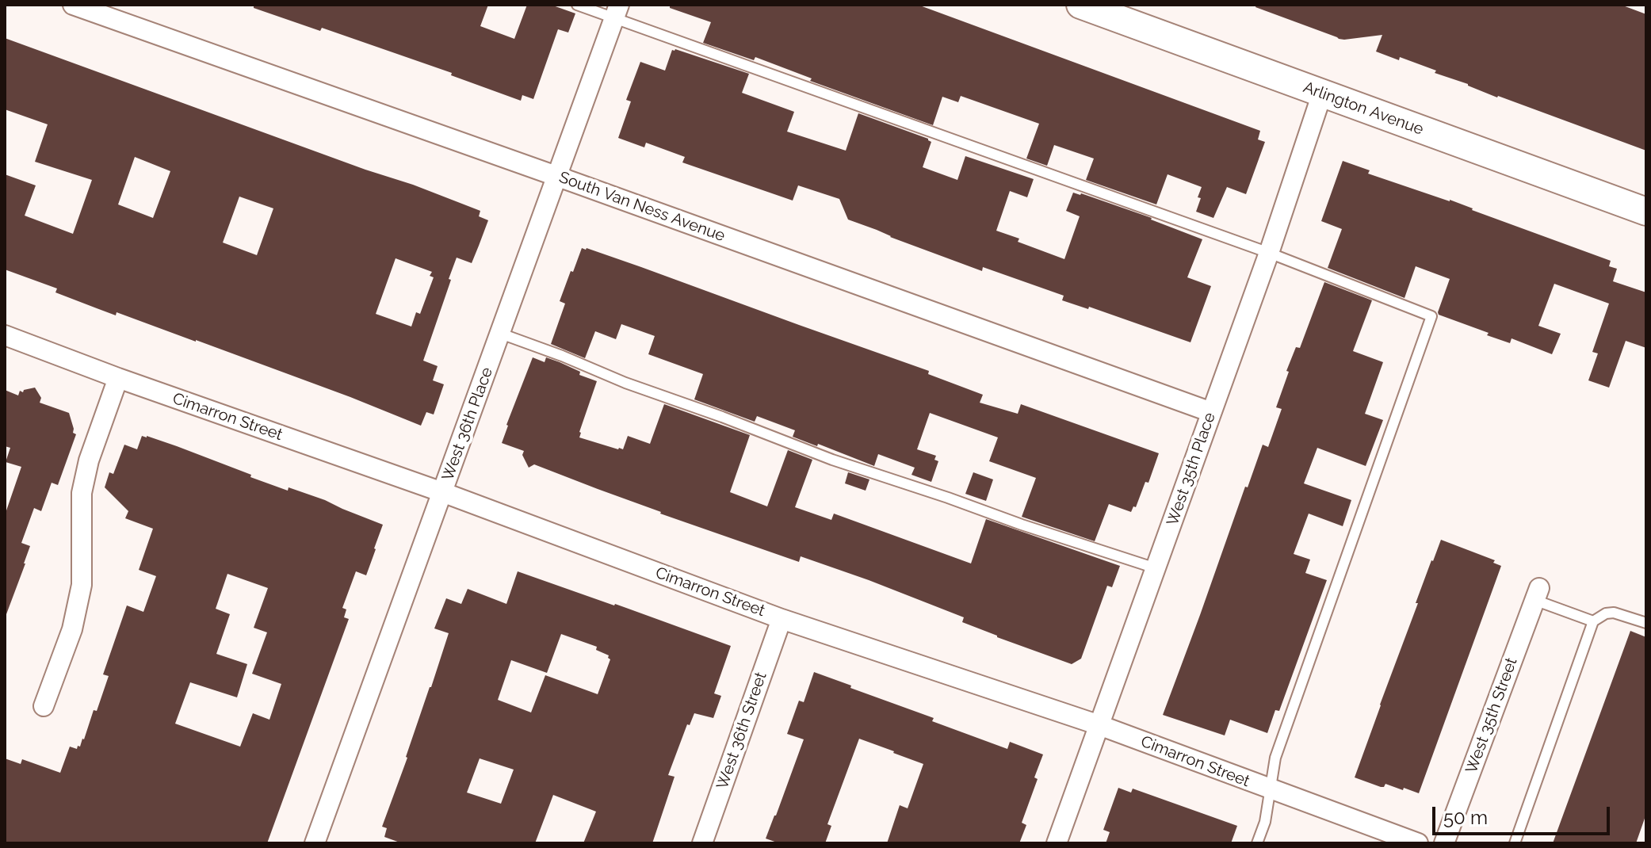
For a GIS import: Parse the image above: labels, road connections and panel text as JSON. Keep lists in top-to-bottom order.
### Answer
{
  "streets": {
    "main road": ["Arlington Avenue"],
    "street": [
      "South Van Ness Avenue",
      "Cimarron Street",
      "West 36th Place",
      "West 35th Place",
      "West 35th Street",
      "West 36th Street"
    ]
  },
  "crossings": [
    ["Arlington Avenue", "West 35th Place"],
    ["South Van Ness Avenue", "West 36th Place"],
    ["South Van Ness Avenue", "West 35th Place"],
    ["Cimarron Street", "West 36th Place"],
    ["Cimarron Street", "West 35th Place"],
    ["Cimarron Street", "West 36th Street"]
  ],
  "scale_bar": "50 m"
}
